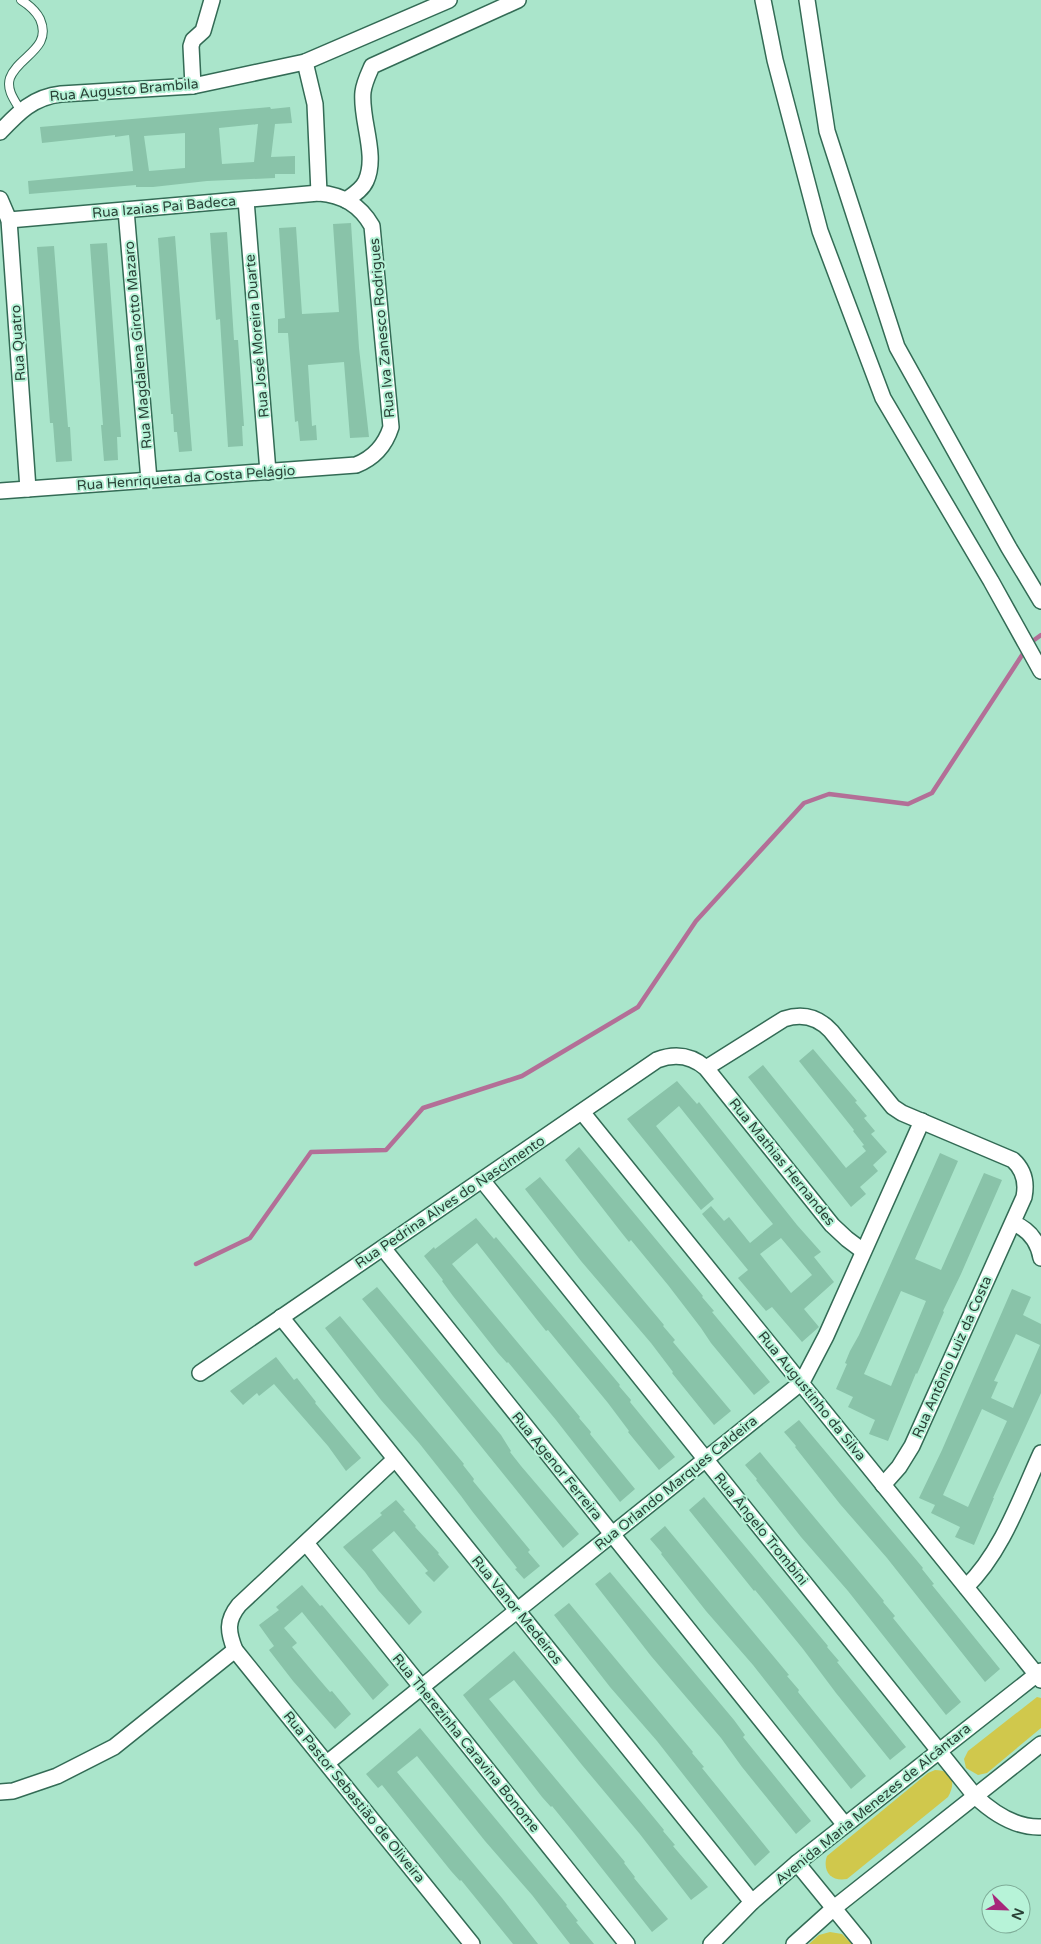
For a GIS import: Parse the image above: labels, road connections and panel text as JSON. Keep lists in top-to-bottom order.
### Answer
{
  "streets": {
    "street": [
      "Rua Augusto Brambila",
      "Rua Izaias Pai Badeca",
      "Rua Iva Zanesco Rodrigues",
      "Rua José Moreira Duarte",
      "Rua Quatro",
      "Rua Magdalena Girotto Mazaro",
      "Rua Henriqueta da Costa Pelágio",
      "Rua Mathias Hernandes",
      "Rua Pedrina Alves do Nascimento",
      "Rua Antônio Luiz da Costa",
      "Rua Augustinho da Silva",
      "Rua Agenor Ferreira",
      "Rua Orlando Marques Caldeira",
      "Rua Ângelo Trombini",
      "Rua Vanor Medeiros",
      "Rua Therezinha Caravina Bonome",
      "Rua Pastor Sebastião de Oliveira",
      "Avenida Maria Menezes de Alcântara"
    ]
  },
  "crossings": [
    ["Rua Izaias Pai Badeca", "Rua Iva Zanesco Rodrigues"],
    ["Rua Izaias Pai Badeca", "Rua José Moreira Duarte"],
    ["Rua Izaias Pai Badeca", "Rua Quatro"],
    ["Rua Izaias Pai Badeca", "Rua Magdalena Girotto Mazaro"],
    ["Rua Iva Zanesco Rodrigues", "Rua Henriqueta da Costa Pelágio"],
    ["Rua José Moreira Duarte", "Rua Henriqueta da Costa Pelágio"],
    ["Rua Quatro", "Rua Henriqueta da Costa Pelágio"],
    ["Rua Magdalena Girotto Mazaro", "Rua Henriqueta da Costa Pelágio"],
    ["Rua Mathias Hernandes", "Rua Pedrina Alves do Nascimento"],
    ["Rua Mathias Hernandes", "Rua Antônio Luiz da Costa"],
    ["Rua Mathias Hernandes", "Rua Orlando Marques Caldeira"],
    ["Rua Pedrina Alves do Nascimento", "Rua Antônio Luiz da Costa"],
    ["Rua Pedrina Alves do Nascimento", "Rua Augustinho da Silva"],
    ["Rua Pedrina Alves do Nascimento", "Rua Agenor Ferreira"],
    ["Rua Pedrina Alves do Nascimento", "Rua Ângelo Trombini"],
    ["Rua Pedrina Alves do Nascimento", "Rua Vanor Medeiros"],
    ["Rua Antônio Luiz da Costa", "Rua Augustinho da Silva"],
    ["Rua Antônio Luiz da Costa", "Rua Orlando Marques Caldeira"],
    ["Rua Augustinho da Silva", "Rua Orlando Marques Caldeira"],
    ["Rua Augustinho da Silva", "Avenida Maria Menezes de Alcântara"],
    ["Rua Agenor Ferreira", "Rua Orlando Marques Caldeira"],
    ["Rua Agenor Ferreira", "Avenida Maria Menezes de Alcântara"],
    ["Rua Orlando Marques Caldeira", "Rua Ângelo Trombini"],
    ["Rua Orlando Marques Caldeira", "Rua Vanor Medeiros"],
    ["Rua Orlando Marques Caldeira", "Rua Therezinha Caravina Bonome"],
    ["Rua Orlando Marques Caldeira", "Rua Pastor Sebastião de Oliveira"],
    ["Rua Ângelo Trombini", "Avenida Maria Menezes de Alcântara"],
    ["Rua Vanor Medeiros", "Avenida Maria Menezes de Alcântara"]
  ],
  "north": "bottom right"
}
